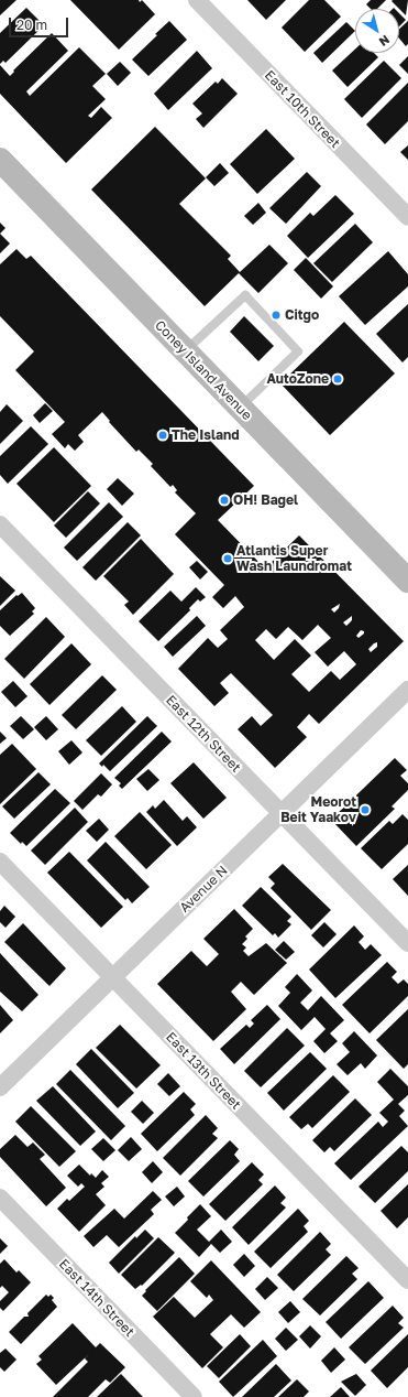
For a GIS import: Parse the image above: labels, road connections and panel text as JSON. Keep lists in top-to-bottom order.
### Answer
{
  "streets": {
    "main road": ["Coney Island Avenue"],
    "street": [
      "East 10th Street",
      "East 12th Street",
      "Avenue N",
      "East 13th Street",
      "East 14th Street"
    ]
  },
  "crossings": [
    ["East 12th Street", "Avenue N"],
    ["Avenue N", "East 13th Street"]
  ],
  "places": [
    "Citgo",
    "AutoZone",
    "The Island",
    "OH! Bagel",
    "Atlantis Super Wash Laundromat",
    "Meorot Beit Yaakov"
  ],
  "scale_bar": "20 m",
  "north": "bottom right"
}
